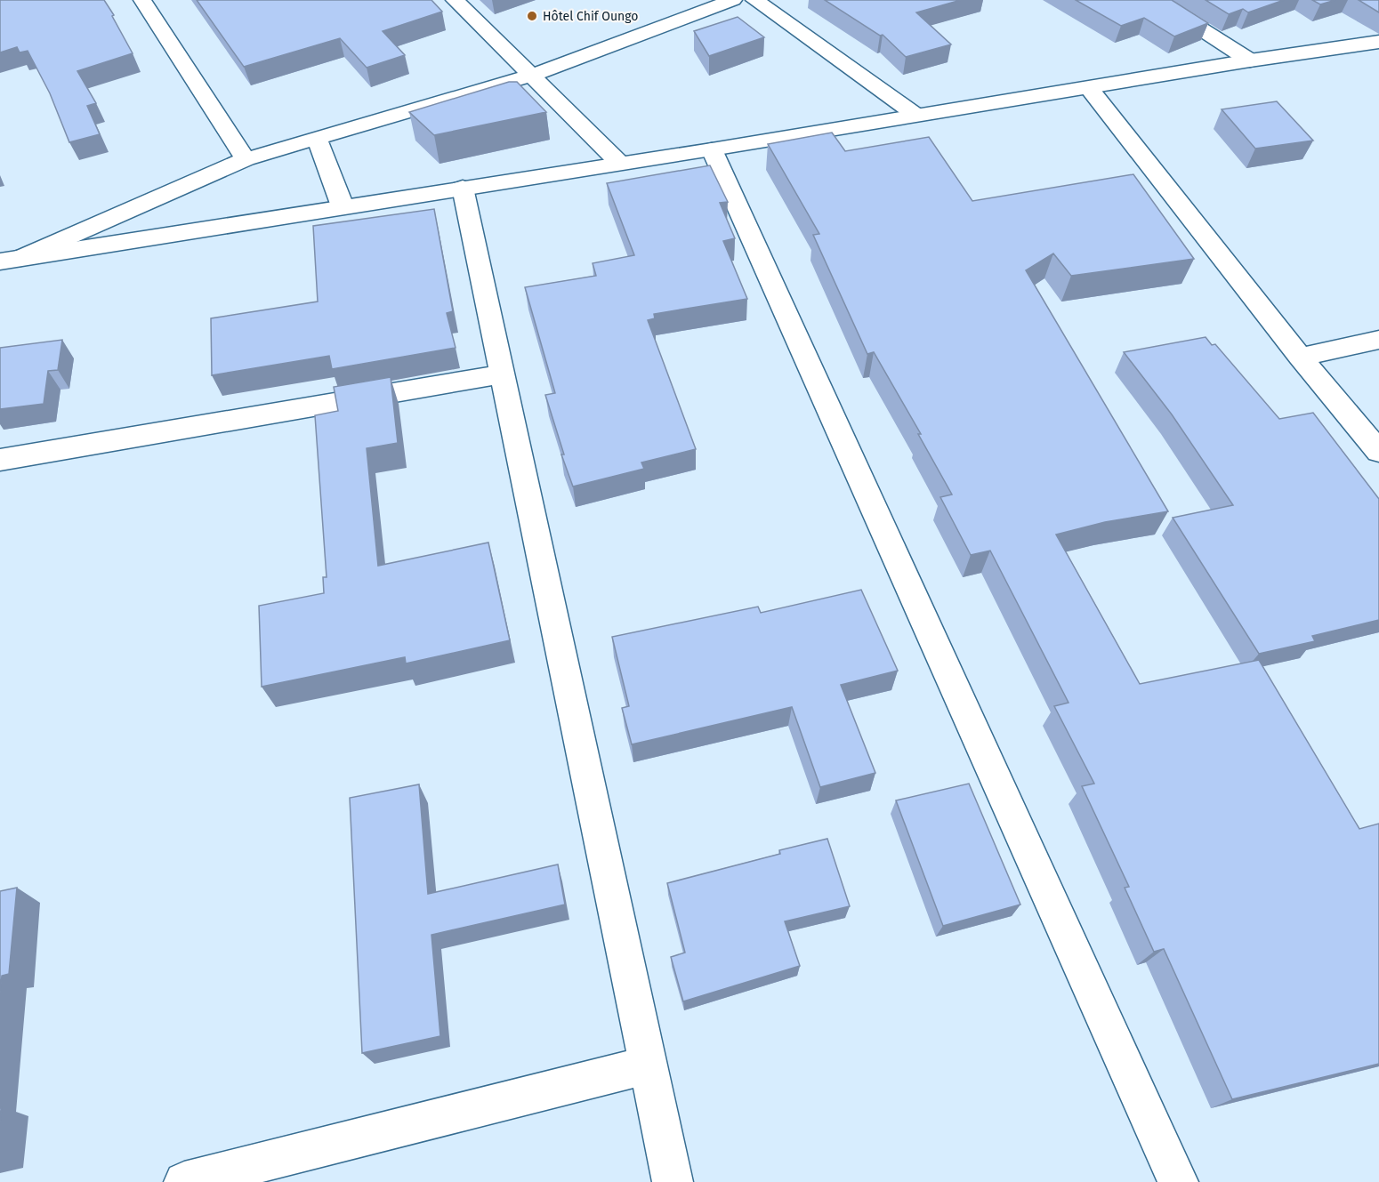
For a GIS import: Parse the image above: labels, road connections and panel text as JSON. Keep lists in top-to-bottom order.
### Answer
{
  "places": ["Hôtel Chif Oungo"]
}
